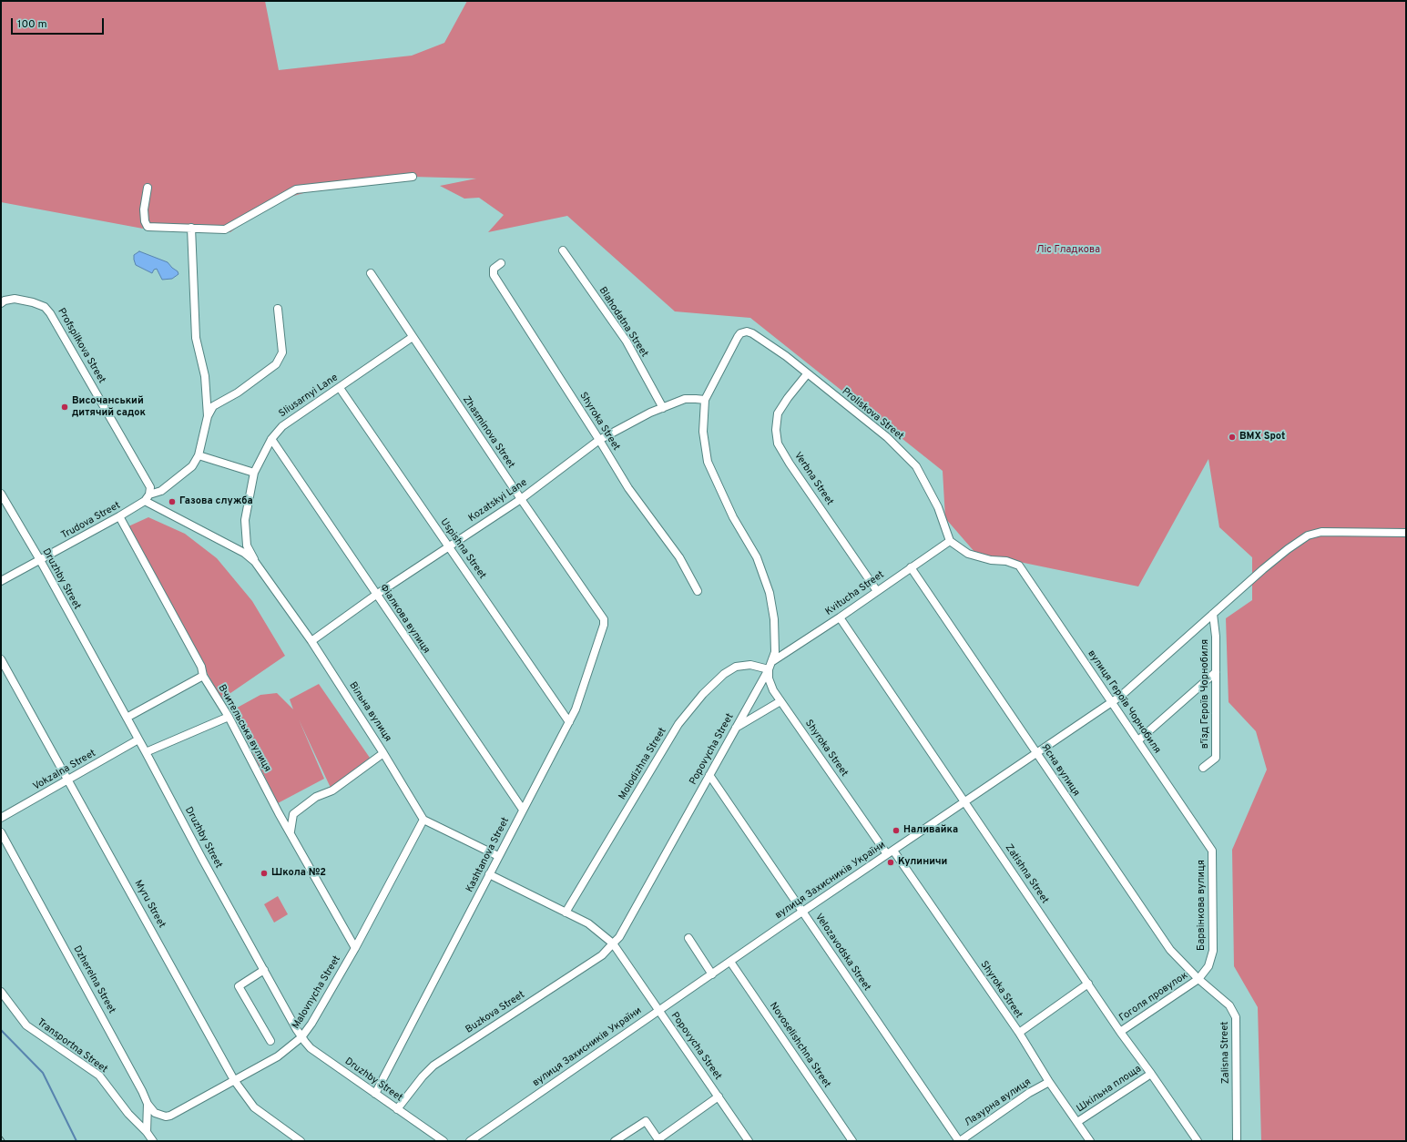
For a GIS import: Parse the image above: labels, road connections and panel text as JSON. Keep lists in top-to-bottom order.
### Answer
{
  "streets": {
    "street": [
      "Blahodatna Street",
      "Profspilkova Street",
      "Sliusarnyi Lane",
      "Proliskova Street",
      "Shyroka Street",
      "Zhasminova Street",
      "Verbna Street",
      "Kozatskyi Lane",
      "Trudova Street",
      "Uspishna Street",
      "Druzhby Street",
      "Kvitucha Street",
      "Фіалкова вулиця",
      "в'їзд Героїв Чорнобиля",
      "вулиця Героїв Чорнобиля",
      "Вільна вулиця",
      "Вчительська вулиця",
      "Popovycha Street",
      "Molodizhna Street",
      "Vokzalna Street",
      "Ясна вулиця",
      "Kashtanova Street",
      "Zatishna Street",
      "вулиця Захисників України",
      "Myru Street",
      "Барвінкова вулиця",
      "Velozavodska Street",
      "Dzherelna Street",
      "Malovnycha Street",
      "Гоголя провулок",
      "Buzkova Street",
      "Novoselishchna Street",
      "Transportna Street",
      "Zalisna Street",
      "Шкільна площа",
      "Лазурна вулиця"
    ]
  },
  "crossings": [
    ["Blahodatna Street", "Kozatskyi Lane"],
    ["Profspilkova Street", "Trudova Street"],
    ["Profspilkova Street", "Вільна вулиця"],
    ["Sliusarnyi Lane", "Zhasminova Street"],
    ["Sliusarnyi Lane", "Uspishna Street"],
    ["Sliusarnyi Lane", "Фіалкова вулиця"],
    ["Sliusarnyi Lane", "Вільна вулиця"],
    ["Proliskova Street", "Verbna Street"],
    ["Proliskova Street", "Kvitucha Street"],
    ["Proliskova Street", "вулиця Героїв Чорнобиля"],
    ["Proliskova Street", "Popovycha Street"],
    ["Shyroka Street", "Kozatskyi Lane"],
    ["Shyroka Street", "Kvitucha Street"],
    ["Shyroka Street", "Popovycha Street"],
    ["Shyroka Street", "Molodizhna Street"],
    ["Shyroka Street", "вулиця Захисників України"],
    ["Shyroka Street", "Шкільна площа"],
    ["Shyroka Street", "Лазурна вулиця"],
    ["Zhasminova Street", "Kozatskyi Lane"],
    ["Zhasminova Street", "Kashtanova Street"],
    ["Verbna Street", "Kvitucha Street"],
    ["Kozatskyi Lane", "Uspishna Street"],
    ["Kozatskyi Lane", "Фіалкова вулиця"],
    ["Kozatskyi Lane", "Вільна вулиця"],
    ["Kozatskyi Lane", "Popovycha Street"],
    ["Trudova Street", "Druzhby Street"],
    ["Trudova Street", "Вільна вулиця"],
    ["Trudova Street", "Вчительська вулиця"],
    ["Uspishna Street", "Kashtanova Street"],
    ["Druzhby Street", "Vokzalna Street"],
    ["Druzhby Street", "Kashtanova Street"],
    ["Druzhby Street", "Malovnycha Street"],
    ["Druzhby Street", "Buzkova Street"],
    ["Kvitucha Street", "вулиця Героїв Чорнобиля"],
    ["Kvitucha Street", "Popovycha Street"],
    ["Kvitucha Street", "Molodizhna Street"],
    ["Kvitucha Street", "Ясна вулиця"],
    ["Kvitucha Street", "Zatishna Street"],
    ["Фіалкова вулиця", "Kashtanova Street"],
    ["в'їзд Героїв Чорнобиля", "вулиця Захисників України"],
    ["вулиця Героїв Чорнобиля", "вулиця Захисників України"],
    ["вулиця Героїв Чорнобиля", "Барвінкова вулиця"],
    ["Вільна вулиця", "Malovnycha Street"],
    ["Вчительська вулиця", "Malovnycha Street"],
    ["Popovycha Street", "Molodizhna Street"],
    ["Popovycha Street", "вулиця Захисників України"],
    ["Popovycha Street", "Velozavodska Street"],
    ["Popovycha Street", "Buzkova Street"],
    ["Vokzalna Street", "Myru Street"],
    ["Ясна вулиця", "вулиця Захисників України"],
    ["Ясна вулиця", "Барвінкова вулиця"],
    ["Ясна вулиця", "Гоголя провулок"],
    ["Ясна вулиця", "Zalisna Street"],
    ["Zatishna Street", "вулиця Захисників України"],
    ["Zatishna Street", "Гоголя провулок"],
    ["Zatishna Street", "Шкільна площа"],
    ["вулиця Захисників України", "Velozavodska Street"],
    ["вулиця Захисників України", "Novoselishchna Street"],
    ["Myru Street", "Malovnycha Street"],
    ["Барвінкова вулиця", "Гоголя провулок"],
    ["Барвінкова вулиця", "Zalisna Street"],
    ["Velozavodska Street", "Лазурна вулиця"],
    ["Dzherelna Street", "Malovnycha Street"],
    ["Dzherelna Street", "Transportna Street"],
    ["Гоголя провулок", "Zalisna Street"]
  ],
  "parks": ["Ліс Гладкова"],
  "places": [
    "Височанський дитячий садок",
    "BMX Spot",
    "Газова служба",
    "Наливайка",
    "Кулиничи",
    "Школа №2"
  ],
  "scale_bar": "100 m"
}
